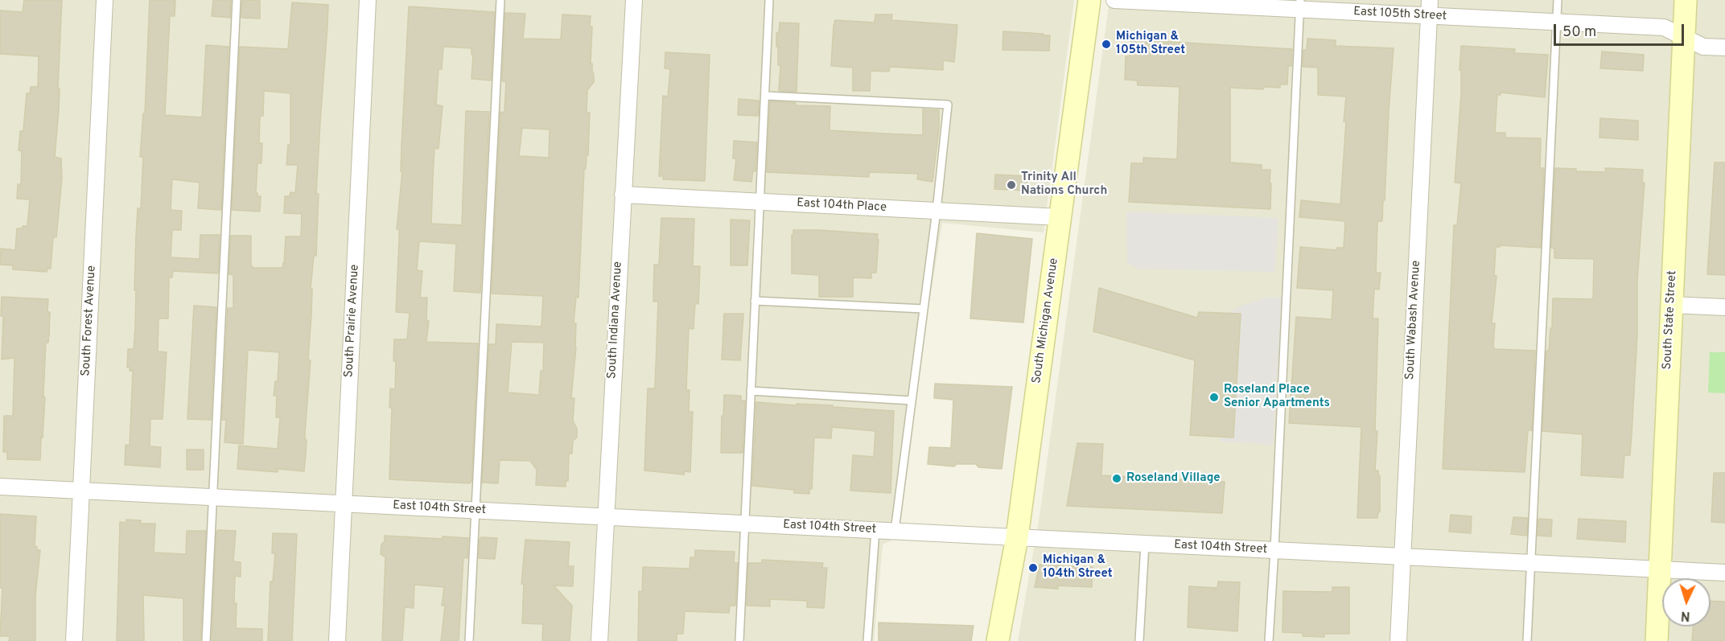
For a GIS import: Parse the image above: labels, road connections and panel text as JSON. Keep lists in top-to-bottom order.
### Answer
{
  "streets": {
    "main road": ["South State Street", "South Michigan Avenue"],
    "street": [
      "East 105th Street",
      "East 104th Place",
      "South Indiana Avenue",
      "South Wabash Avenue",
      "South Forest Avenue",
      "South Prairie Avenue",
      "East 104th Street"
    ]
  },
  "crossings": [
    ["East 105th Street", "South Wabash Avenue"],
    ["East 105th Street", "South State Street"],
    ["East 104th Place", "South Indiana Avenue"],
    ["East 104th Place", "South Michigan Avenue"],
    ["South Indiana Avenue", "East 104th Street"],
    ["South Wabash Avenue", "East 104th Street"],
    ["South State Street", "East 104th Street"],
    ["South Forest Avenue", "East 104th Street"],
    ["South Prairie Avenue", "East 104th Street"],
    ["South Michigan Avenue", "East 104th Street"]
  ],
  "places": [
    "Michigan & 105th Street",
    "Trinity All Nations Church",
    "Roseland Place Senior Apartments",
    "Roseland Village",
    "Michigan & 104th Street"
  ],
  "scale_bar": "50 m",
  "north": "bottom"
}
